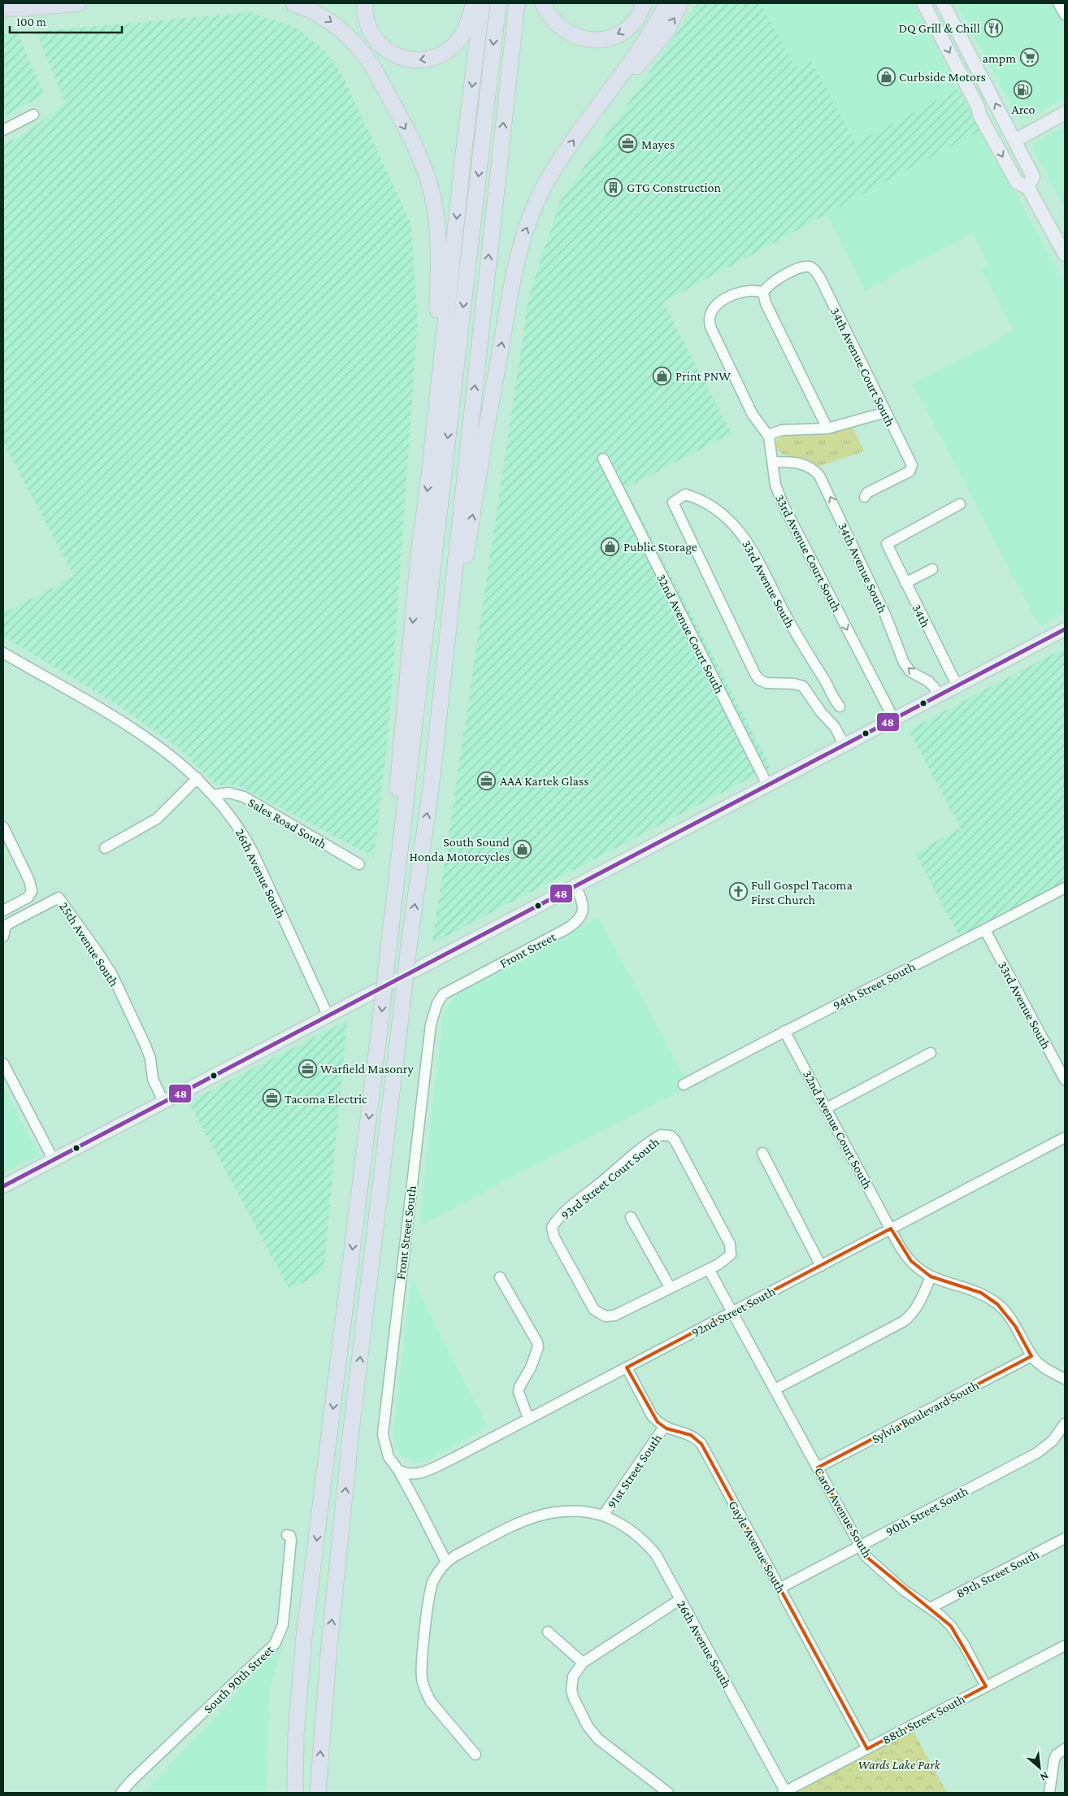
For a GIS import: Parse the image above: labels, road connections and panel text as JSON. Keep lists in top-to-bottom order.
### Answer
{
  "streets": {
    "street": [
      "34th Avenue Court South",
      "33rd Avenue Court South",
      "34th Avenue South",
      "33rd Avenue South",
      "34th",
      "32nd Avenue Court South",
      "Sales Road South",
      "26th Avenue South",
      "25th Avenue South",
      "Front Street",
      "94th Street South",
      "93rd Street Court South",
      "Front Street South",
      "92nd Street South",
      "Sylvia Boulevard South",
      "91st Street South",
      "90th Street South",
      "Carol Avenue South",
      "Gayle Avenue South",
      "89th Street South",
      "South 90th Street",
      "88th Street South"
    ]
  },
  "crossings": [
    ["34th Avenue Court South", "33rd Avenue Court South"],
    ["33rd Avenue Court South", "34th Avenue South"],
    ["33rd Avenue South", "94th Street South"],
    ["32nd Avenue Court South", "94th Street South"],
    ["32nd Avenue Court South", "92nd Street South"],
    ["32nd Avenue Court South", "Sylvia Boulevard South"],
    ["Sales Road South", "26th Avenue South"],
    ["26th Avenue South", "91st Street South"],
    ["26th Avenue South", "88th Street South"],
    ["Front Street", "Front Street South"],
    ["93rd Street Court South", "Carol Avenue South"],
    ["Front Street South", "92nd Street South"],
    ["92nd Street South", "Carol Avenue South"],
    ["92nd Street South", "Gayle Avenue South"],
    ["Sylvia Boulevard South", "Carol Avenue South"],
    ["91st Street South", "Gayle Avenue South"],
    ["90th Street South", "Carol Avenue South"],
    ["90th Street South", "Gayle Avenue South"],
    ["Carol Avenue South", "89th Street South"],
    ["Carol Avenue South", "88th Street South"],
    ["Gayle Avenue South", "88th Street South"]
  ],
  "one_way": ["33rd Avenue Court South", "34th Avenue South"],
  "parks": ["Wards Lake Park"],
  "places": {
    "restaurant": ["DQ Grill & Chill"],
    "supermarket": ["ampm"],
    "shop": [
      "Curbside Motors",
      "Print PNW",
      "Public Storage",
      "South Sound Honda Motorcycles"
    ],
    "fuel station": ["Arco"],
    "office": [
      "Mayes",
      "AAA Kartek Glass",
      "Warfield Masonry",
      "Tacoma Electric"
    ],
    "building": ["GTG Construction"],
    "church": ["Full Gospel Tacoma First Church"]
  },
  "lines": ["transit line 48"],
  "scale_bar": "100 m",
  "north": "bottom right"
}
